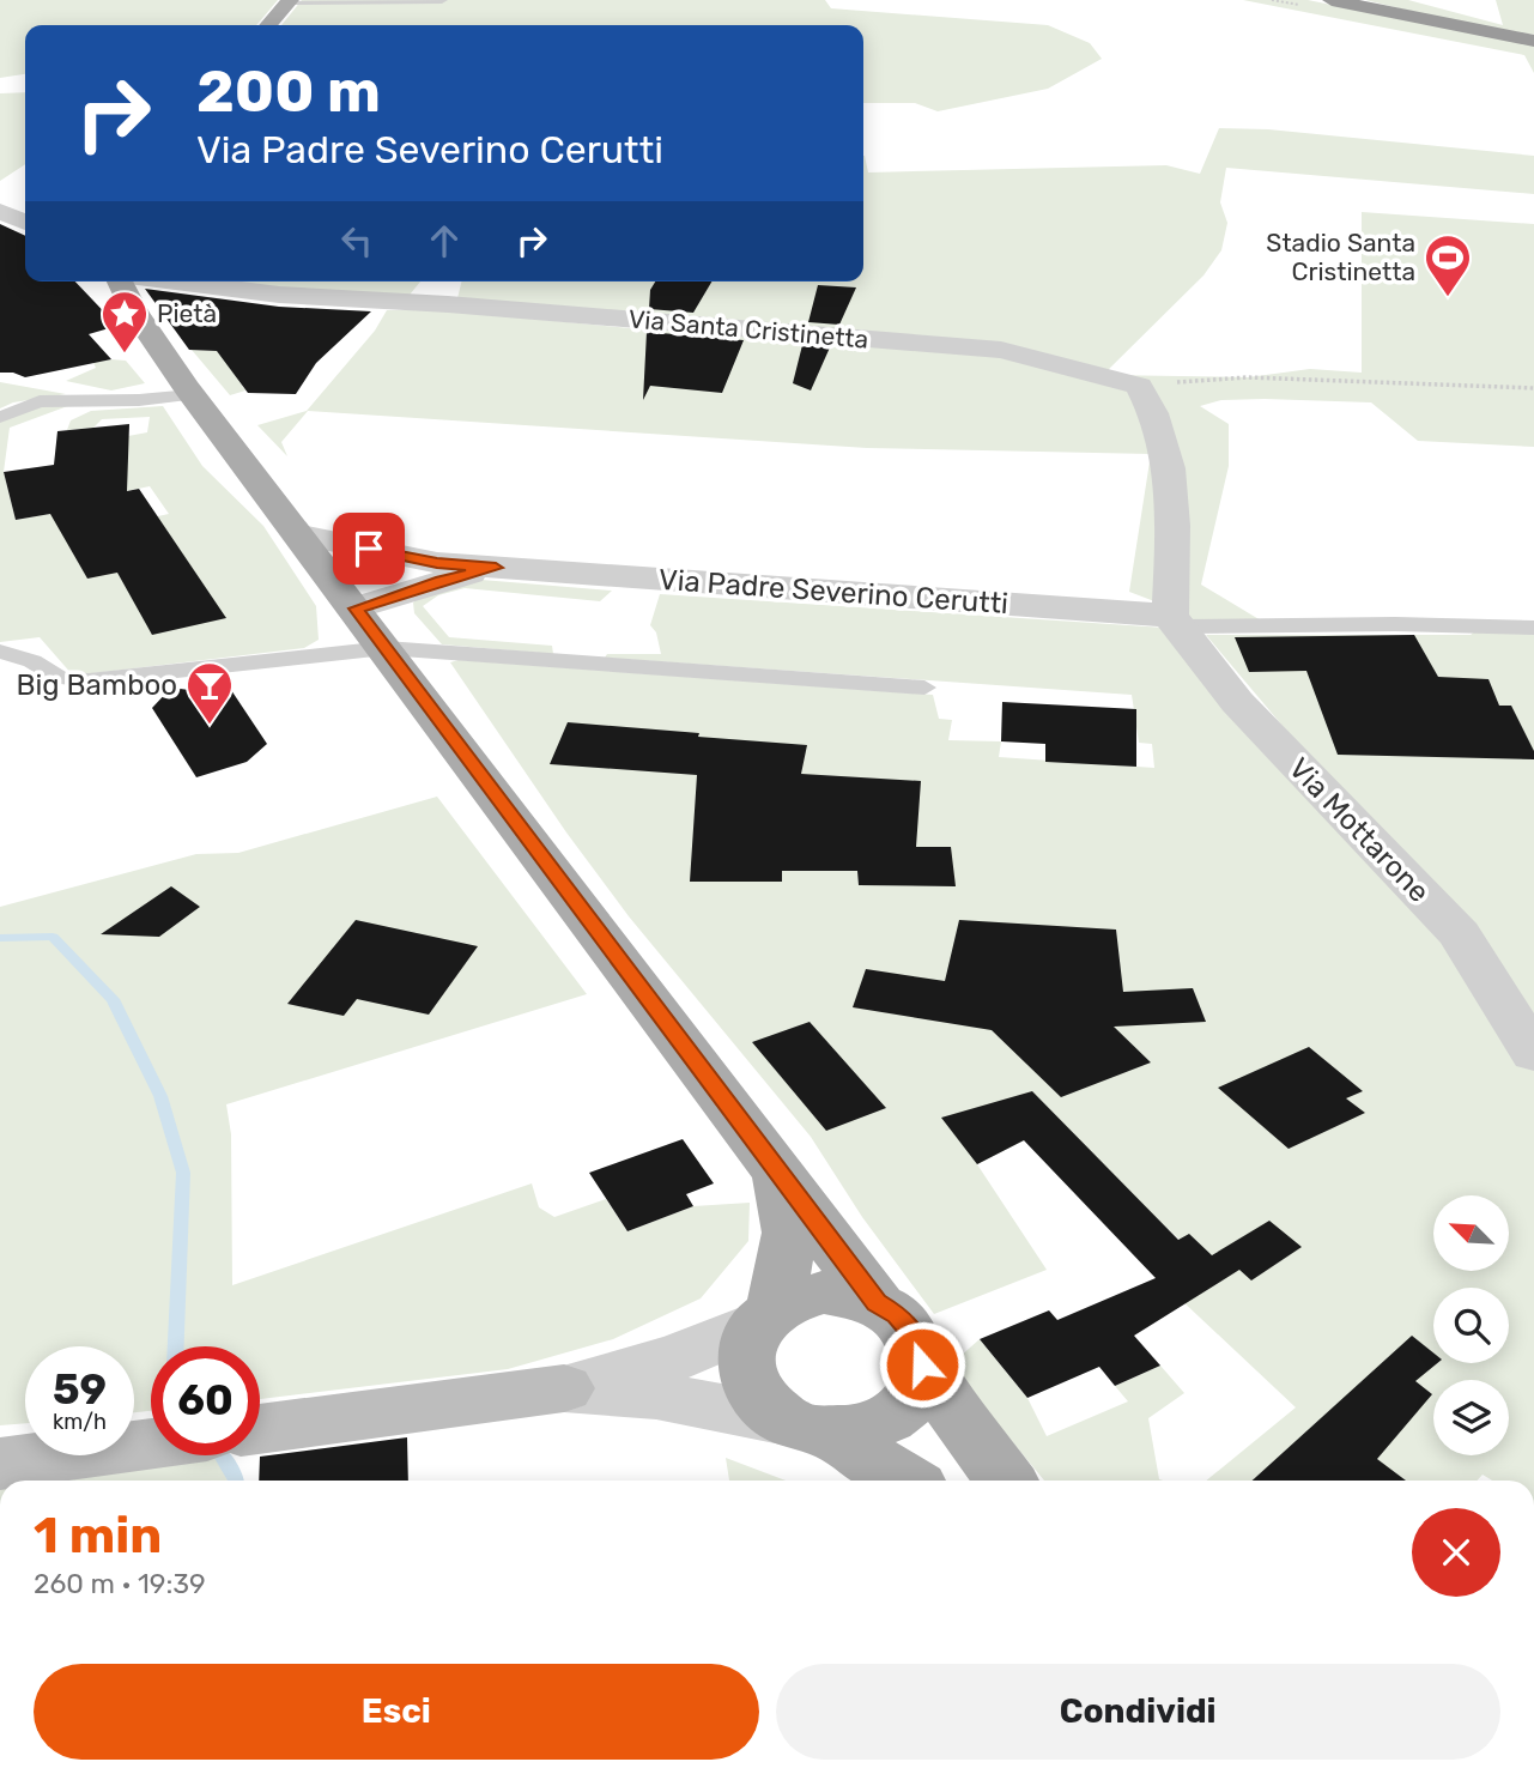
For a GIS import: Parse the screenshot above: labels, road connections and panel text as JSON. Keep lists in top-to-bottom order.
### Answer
{
  "streets": {
    "main road": ["Via Santa Cristinetta"],
    "street": ["Via Padre Severino Cerutti", "Via Mottarone"]
  },
  "crossings": [
    ["Via Santa Cristinetta", "Via Padre Severino Cerutti"],
    ["Via Padre Severino Cerutti", "Via Mottarone"]
  ],
  "places": {
    "sports": ["Stadio Santa Cristinetta"],
    "place": ["Pietà"],
    "bar": ["Big Bamboo"]
  },
  "north": "top left",
  "page": {
    "turn": ["200 m", "Via Padre Severino Cerutti"],
    "speed": "59 km/h",
    "limit": "60",
    "heading": ["1 min", "260 m · 19:39"],
    "buttons": ["Esci", "Condividi"]
  }
}
